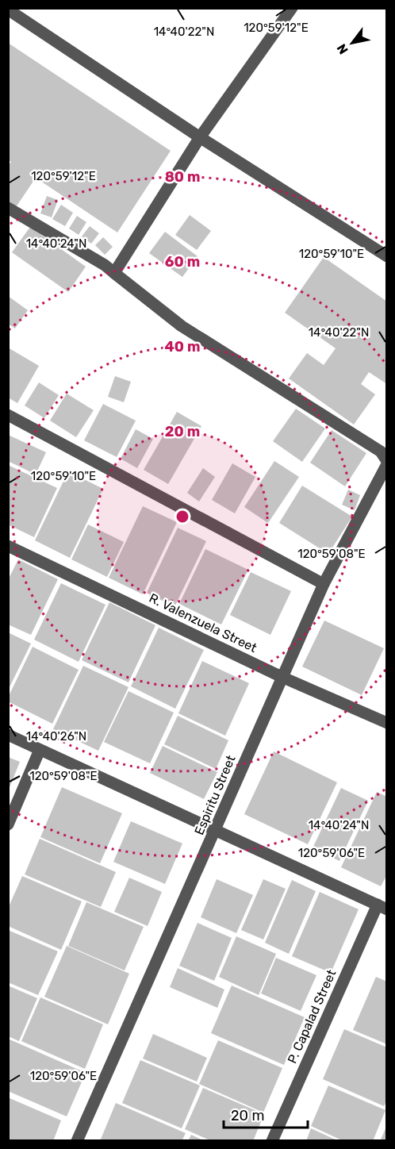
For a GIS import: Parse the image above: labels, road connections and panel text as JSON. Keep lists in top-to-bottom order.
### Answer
{
  "streets": {
    "street": ["R. Valenzuela Street", "Espiritu Street", "P. Capalad Street"]
  },
  "crossings": [
    ["R. Valenzuela Street", "Espiritu Street"]
  ],
  "scale_bar": "20 m",
  "north": "bottom left",
  "coordinates": [
    "120°59'12\"E",
    "14°40'22\"N",
    "14°40'24\"N",
    "120°59'10\"E",
    "120°59'08\"E",
    "14°40'26\"N",
    "120°59'06\"E"
  ],
  "rings": [
    "80 m",
    "60 m",
    "40 m",
    "20 m"
  ]
}
